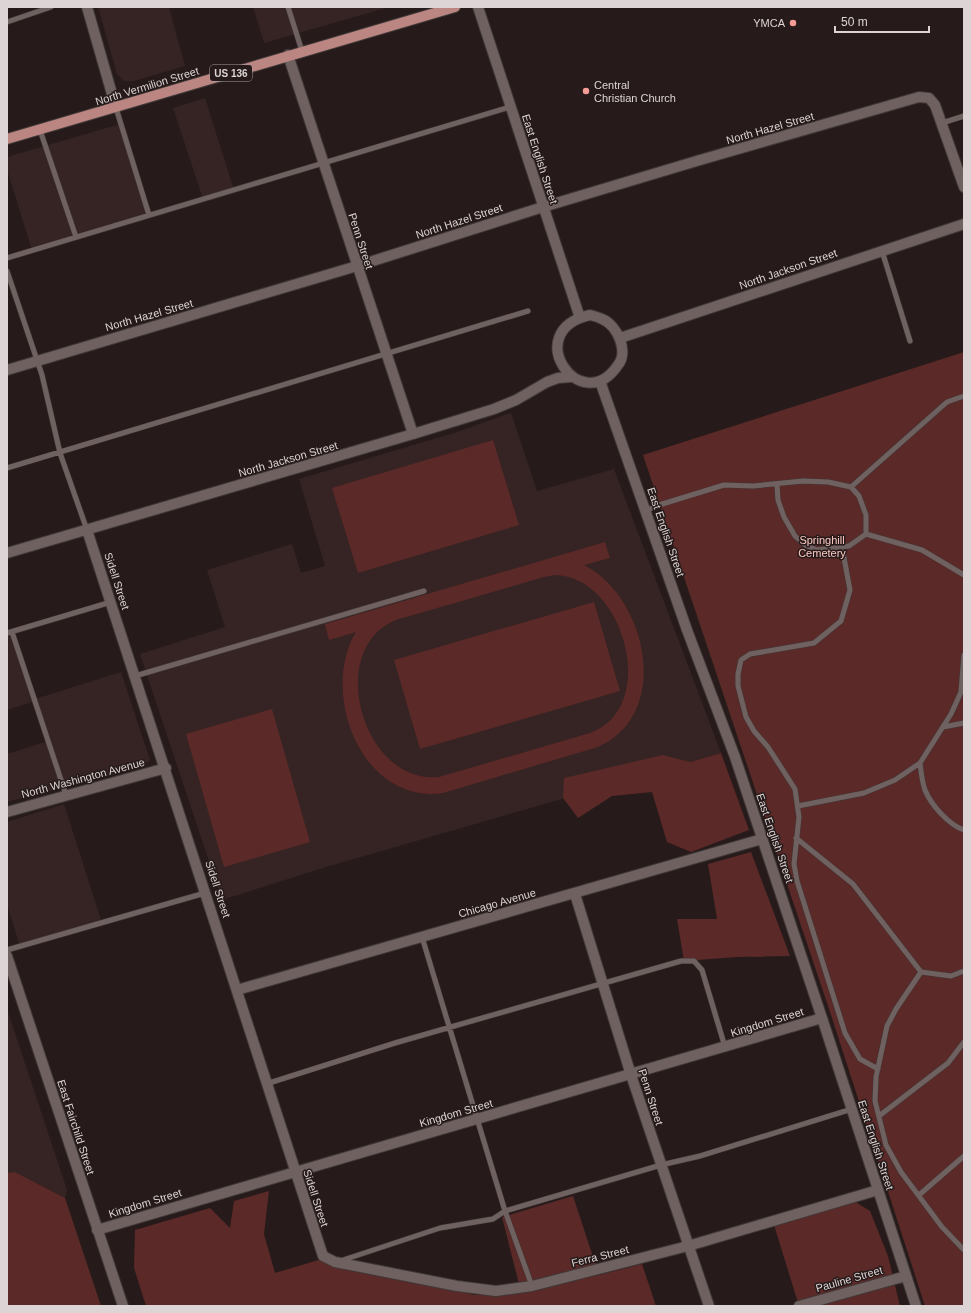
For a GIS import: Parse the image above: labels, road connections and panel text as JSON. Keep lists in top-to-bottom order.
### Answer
{
  "streets": {
    "main road": ["US 136", "North Vermilion Street"],
    "street": [
      "North Hazel Street",
      "East English Street",
      "Penn Street",
      "North Jackson Street",
      "Sidell Street",
      "North Washington Avenue",
      "Chicago Avenue",
      "Kingdom Street",
      "East Fairchild Street",
      "Ferra Street",
      "Pauline Street"
    ]
  },
  "crossings": [
    ["North Vermilion Street", "Penn Street"],
    ["North Hazel Street", "East English Street"],
    ["North Hazel Street", "Penn Street"],
    ["East English Street", "North Jackson Street"],
    ["East English Street", "Chicago Avenue"],
    ["East English Street", "Kingdom Street"],
    ["East English Street", "Ferra Street"],
    ["East English Street", "Pauline Street"],
    ["Penn Street", "North Jackson Street"],
    ["Penn Street", "Chicago Avenue"],
    ["Penn Street", "Kingdom Street"],
    ["Penn Street", "Ferra Street"],
    ["North Jackson Street", "Sidell Street"],
    ["Sidell Street", "North Washington Avenue"],
    ["Sidell Street", "Chicago Avenue"],
    ["Sidell Street", "Kingdom Street"],
    ["Sidell Street", "Ferra Street"],
    ["Kingdom Street", "East Fairchild Street"]
  ],
  "parks": ["Springhill Cemetery"],
  "places": ["YMCA", "Central Christian Church"],
  "scale_bar": "50 m"
}
